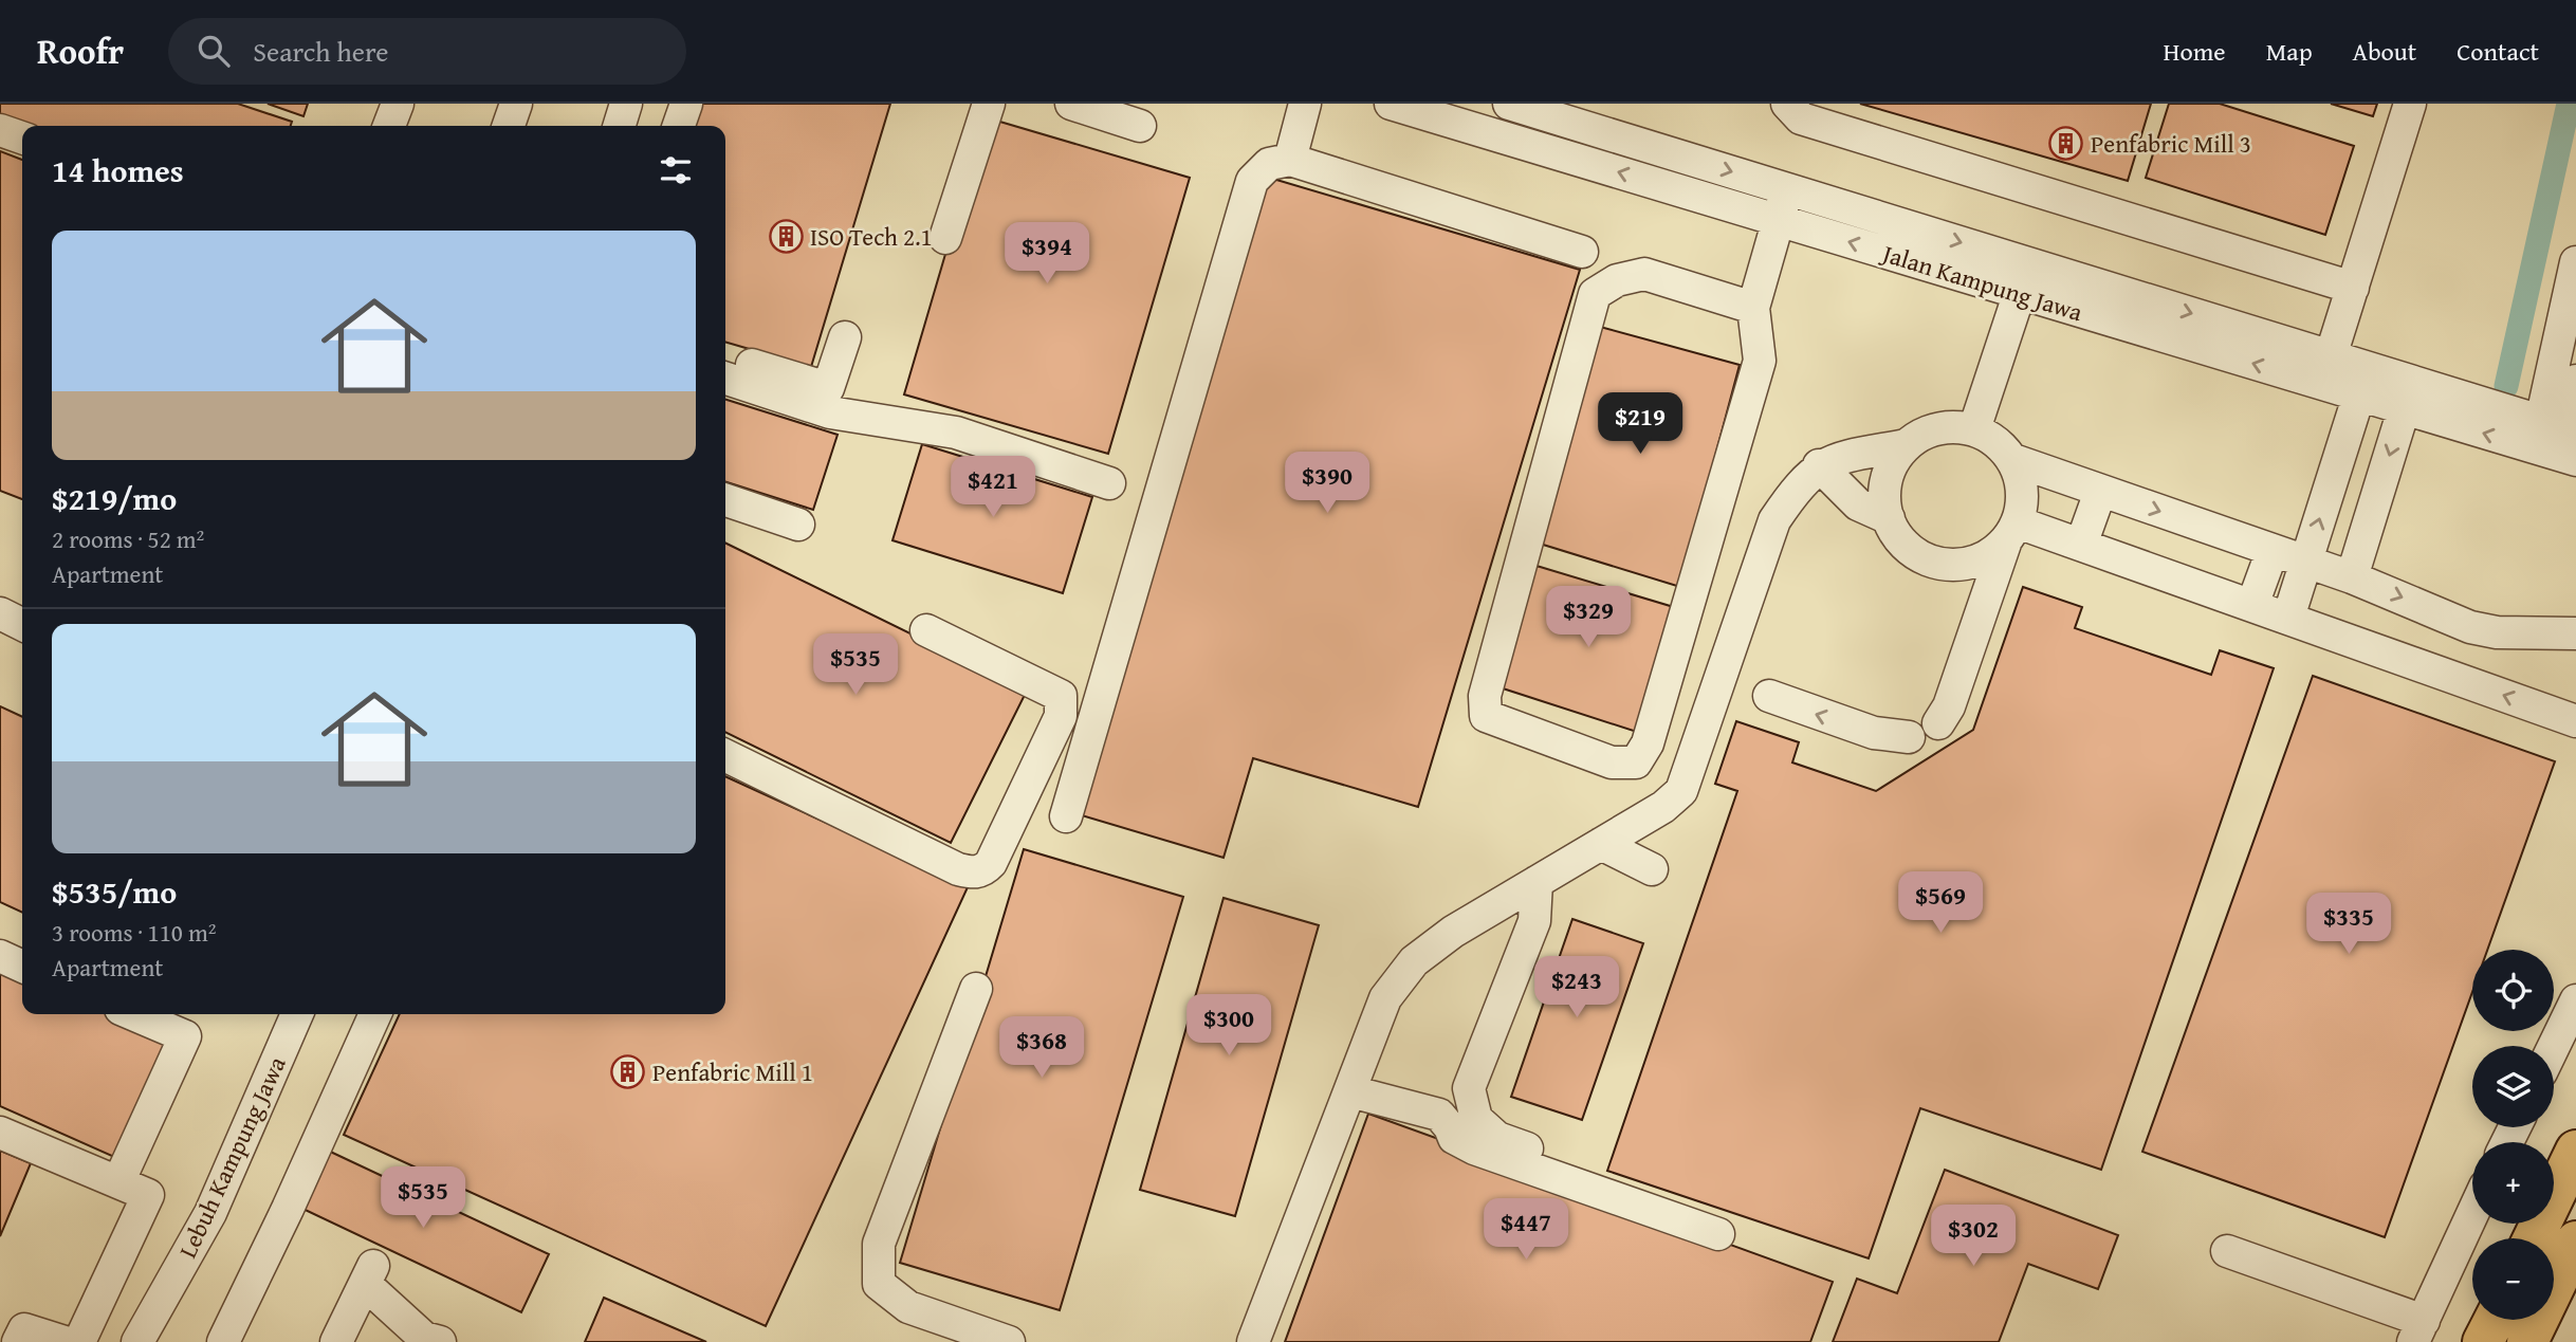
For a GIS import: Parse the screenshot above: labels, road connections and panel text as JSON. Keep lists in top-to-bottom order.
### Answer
{
  "streets": {
    "street": ["Jalan Kampung Jawa", "Lebuh Kampung Jawa"]
  },
  "places": {
    "building": ["Penfabric Mill 3", "ISO Tech 2.1", "Penfabric Mill 1"]
  },
  "page": {
    "header": "Roofr",
    "search": "Search here",
    "nav": [
      "Home",
      "Map",
      "About",
      "Contact"
    ],
    "heading": "14 homes",
    "list": [
      {
        "name": "$219/mo",
        "note": "2 rooms · 52 m² · Apartment"
      },
      {
        "name": "$535/mo",
        "note": "3 rooms · 110 m² · Apartment"
      }
    ],
    "price": [
      "$394",
      "$219",
      "$390",
      "$421",
      "$329",
      "$535",
      "$569",
      "$335",
      "$243",
      "$300",
      "$368",
      "$535",
      "$447",
      "$302"
    ],
    "map_buttons": ["+", "−"]
  }
}
